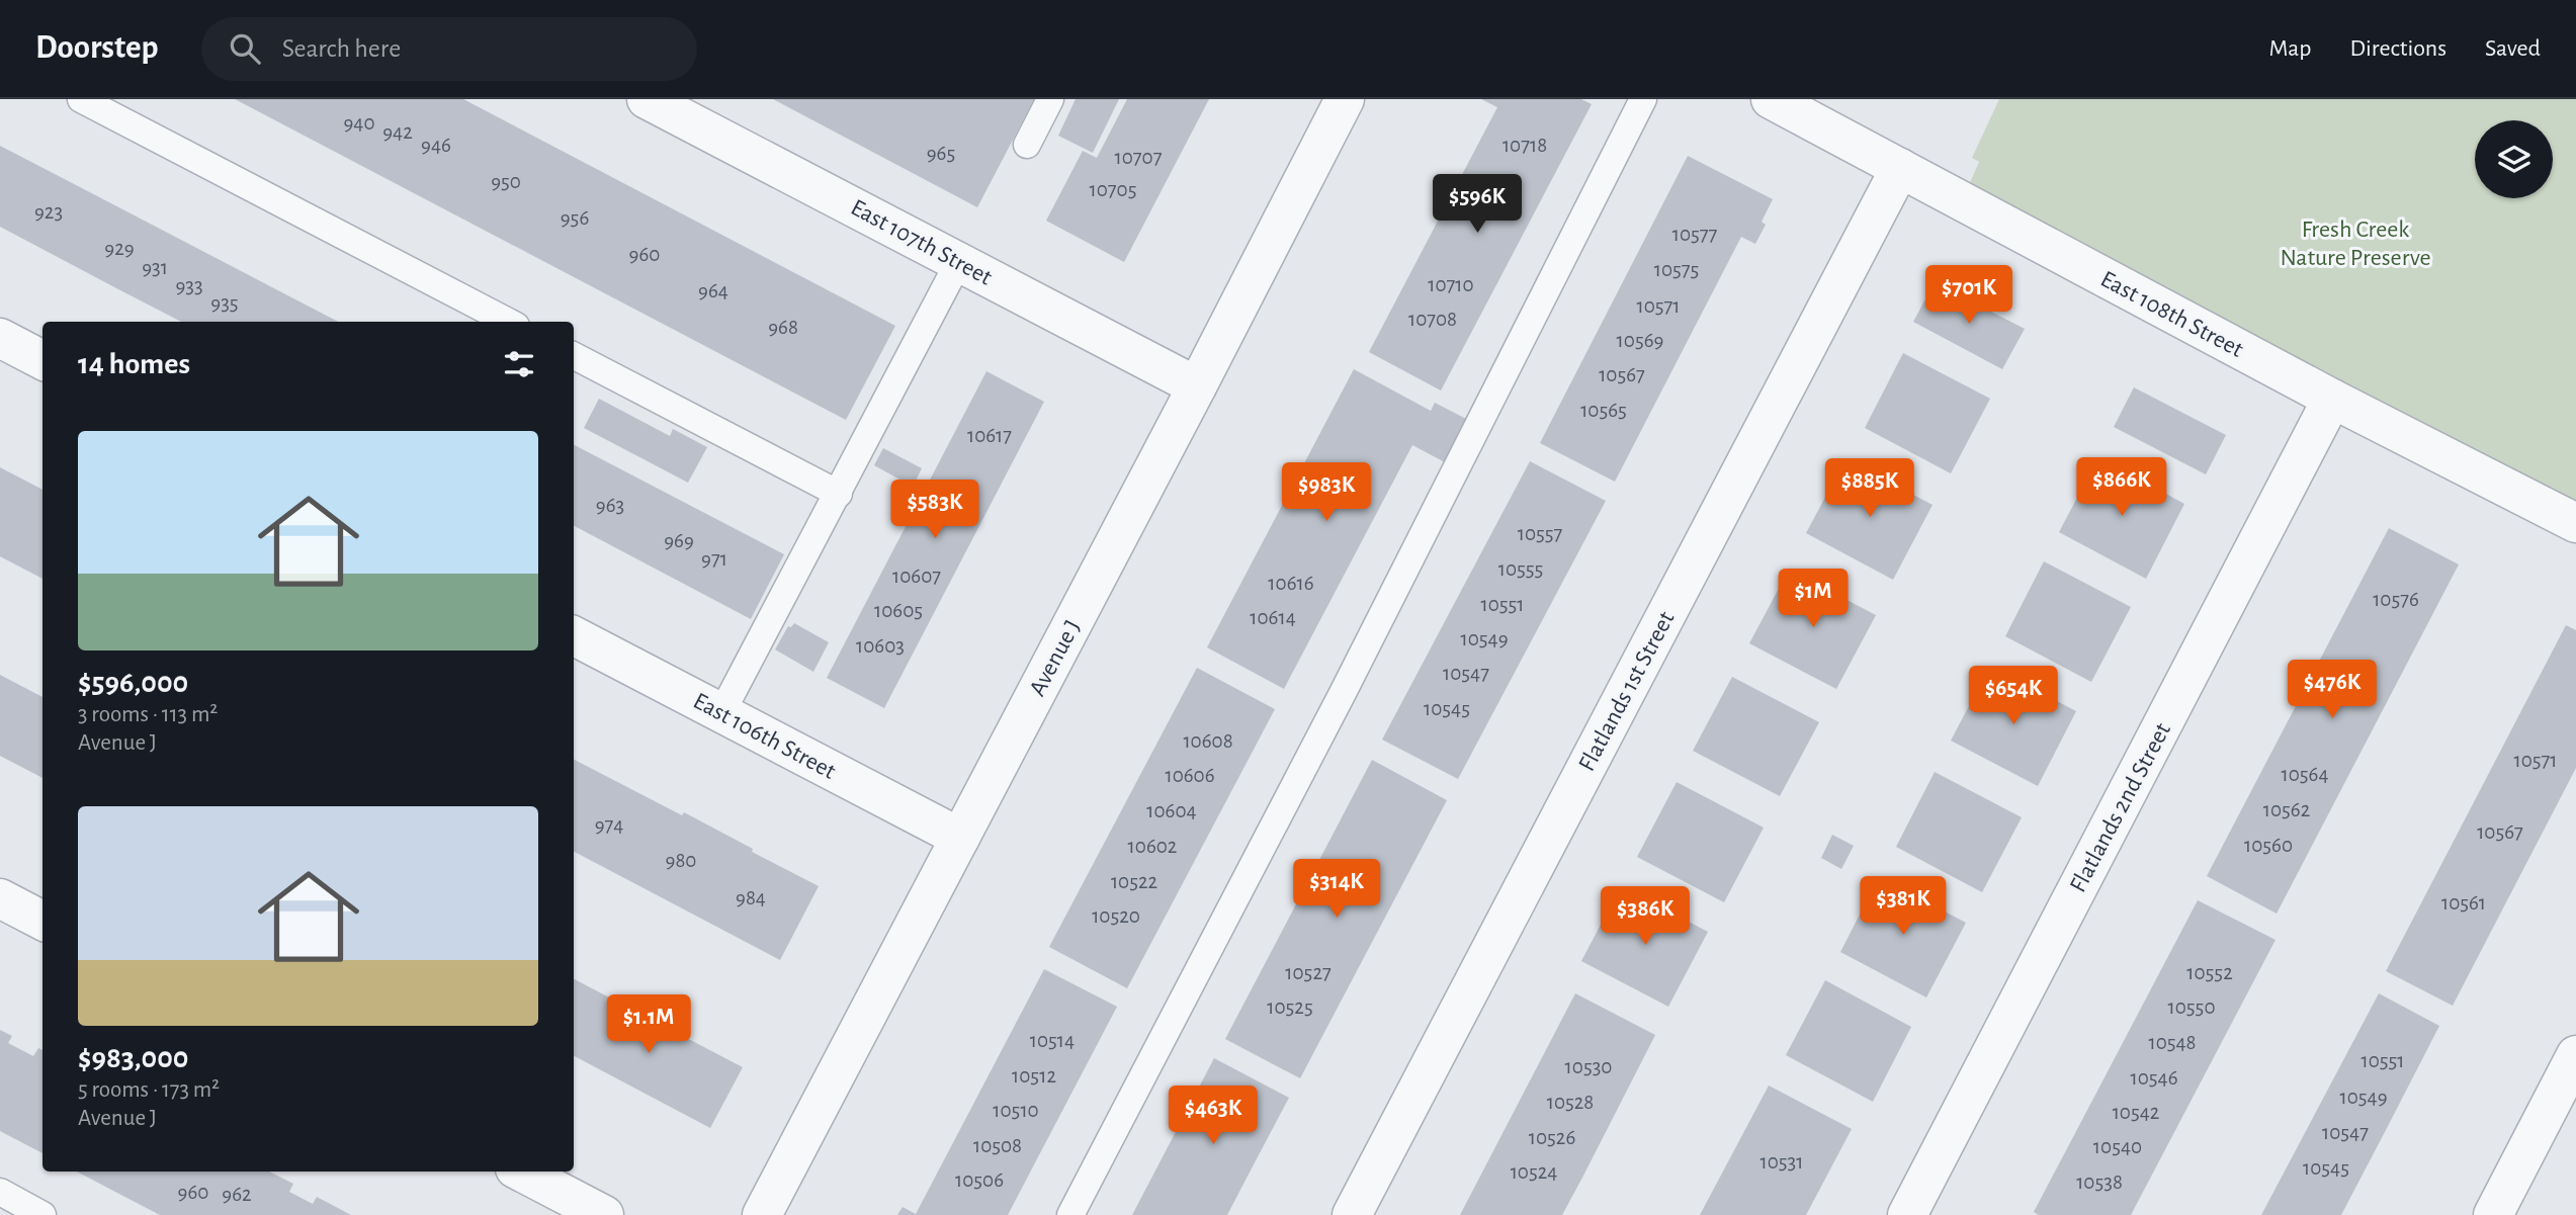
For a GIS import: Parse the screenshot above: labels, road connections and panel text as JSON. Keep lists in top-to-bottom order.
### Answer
{
  "streets": {
    "street": [
      "East 107th Street",
      "East 108th Street",
      "Avenue J",
      "Flatlands 1st Street",
      "East 106th Street",
      "Flatlands 2nd Street"
    ]
  },
  "crossings": [
    ["East 107th Street", "Avenue J"],
    ["East 108th Street", "Flatlands 1st Street"],
    ["East 108th Street", "Flatlands 2nd Street"],
    ["Avenue J", "East 106th Street"]
  ],
  "parks": ["Fresh Creek Nature Preserve"],
  "house_numbers": [
    "940",
    "942",
    "946",
    "10718",
    "965",
    "10707",
    "950",
    "10705",
    "923",
    "956",
    "10577",
    "929",
    "960",
    "931",
    "10575",
    "10710",
    "933",
    "964",
    "935",
    "10571",
    "10708",
    "968",
    "10569",
    "10567",
    "10565",
    "10617",
    "963",
    "10557",
    "969",
    "971",
    "10555",
    "10607",
    "10616",
    "10576",
    "10551",
    "10605",
    "10614",
    "10549",
    "10603",
    "10547",
    "10545",
    "10608",
    "10571",
    "10564",
    "10606",
    "10562",
    "10604",
    "974",
    "10567",
    "10560",
    "10602",
    "980",
    "10522",
    "984",
    "10561",
    "10520",
    "10527",
    "10552",
    "10525",
    "10550",
    "10514",
    "10548",
    "10551",
    "10530",
    "10512",
    "10546",
    "10549",
    "10528",
    "10510",
    "10542",
    "10547",
    "10526",
    "10508",
    "10540",
    "10531",
    "10545",
    "10524",
    "10506",
    "10538",
    "960",
    "962"
  ],
  "page": {
    "header": "Doorstep",
    "search": "Search here",
    "nav": ["Map", "Directions", "Saved"],
    "price": [
      "$596K",
      "$701K",
      "$866K",
      "$885K",
      "$983K",
      "$583K",
      "$1M",
      "$476K",
      "$654K",
      "$314K",
      "$381K",
      "$386K",
      "$1.1M",
      "$463K"
    ],
    "heading": "14 homes",
    "list": [
      {
        "name": "$596,000",
        "note": "3 rooms · 113 m² · Avenue J"
      },
      {
        "name": "$983,000",
        "note": "5 rooms · 173 m² · Avenue J"
      }
    ]
  }
}
